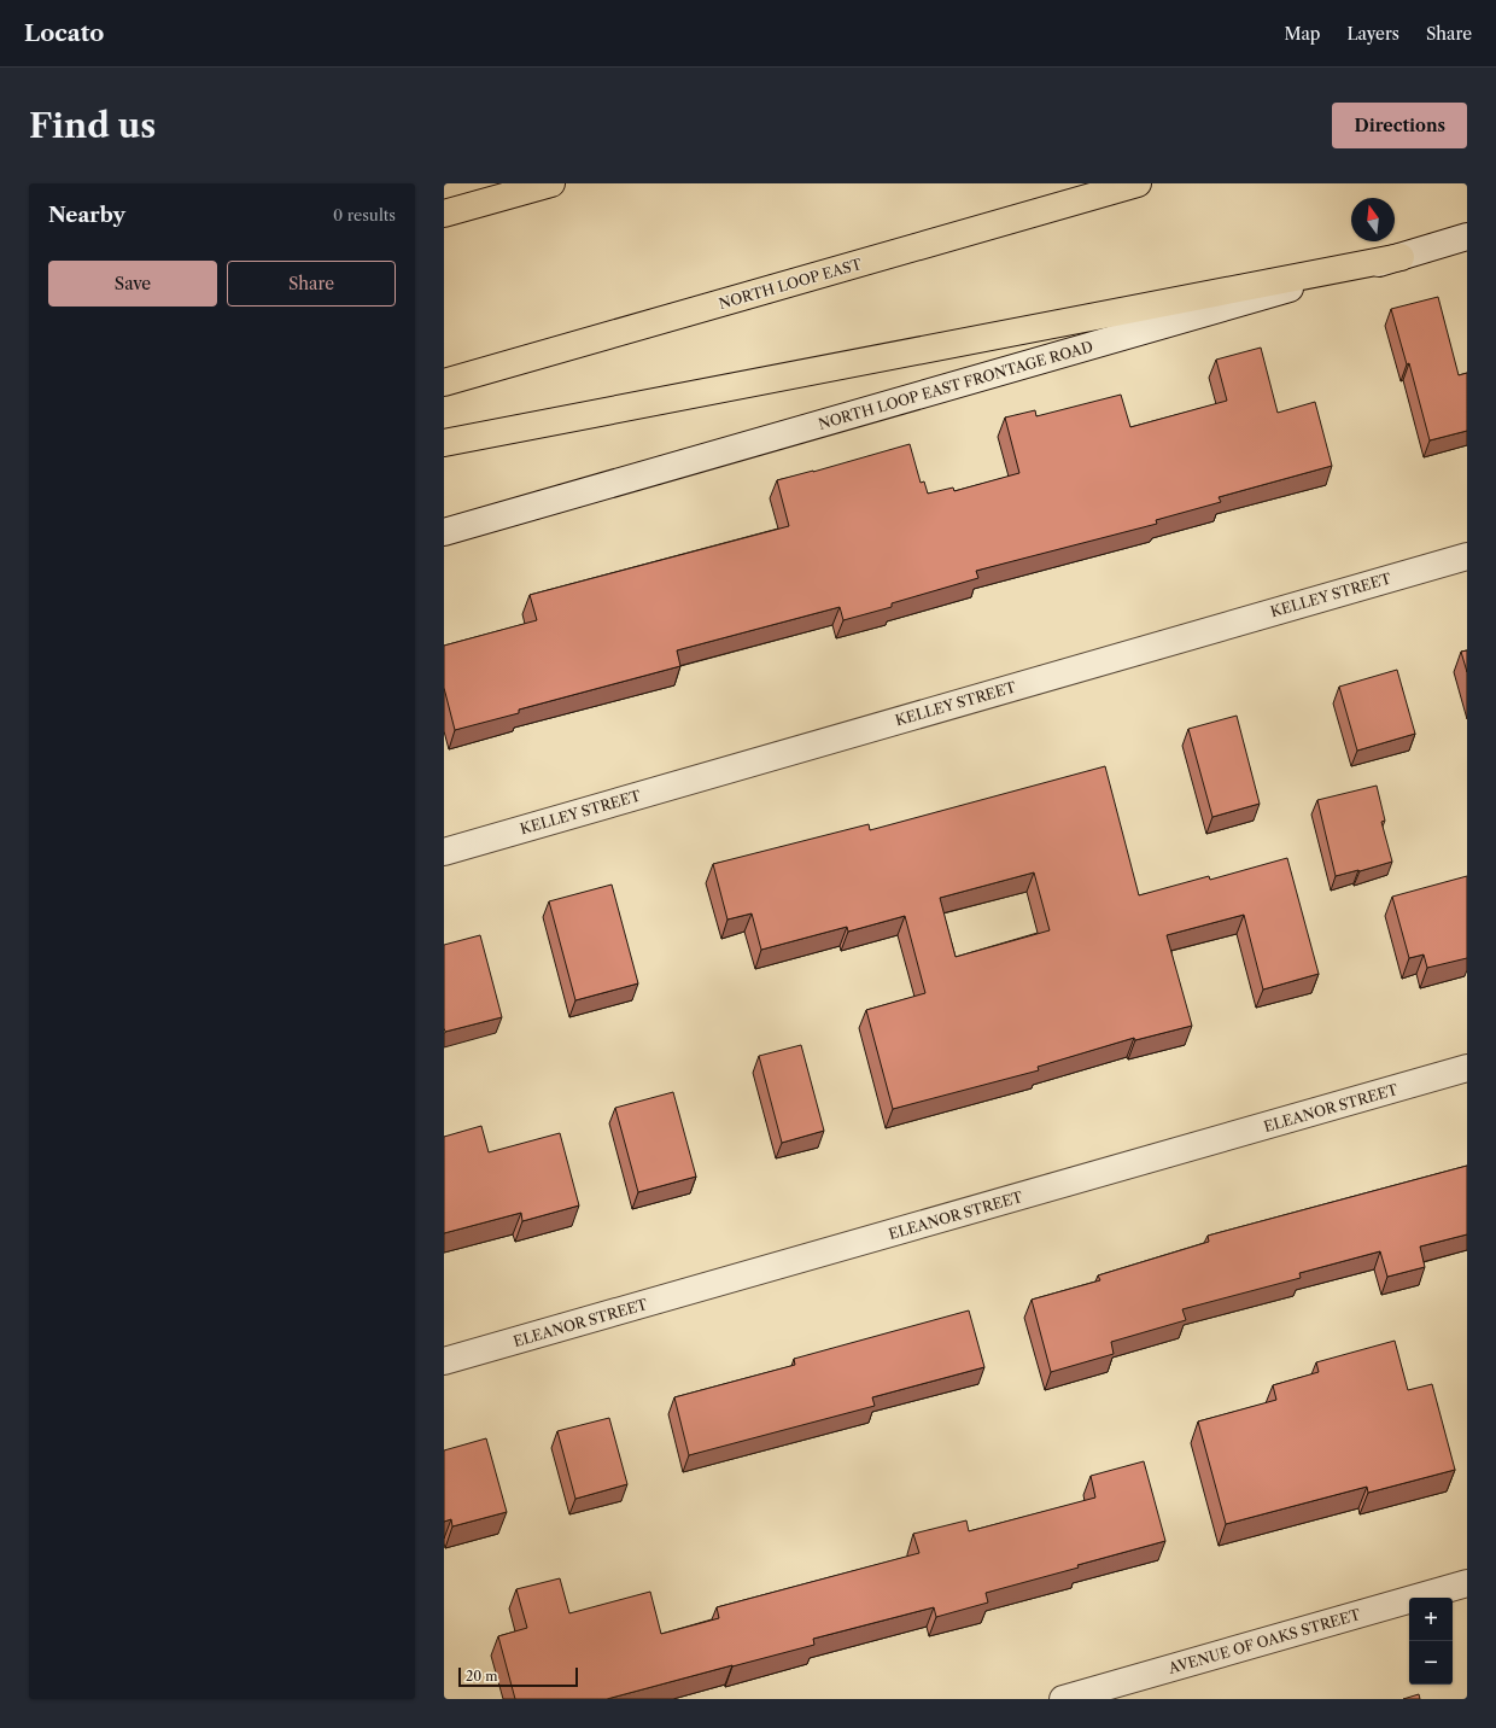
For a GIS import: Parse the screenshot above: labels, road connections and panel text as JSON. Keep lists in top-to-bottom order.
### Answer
{
  "streets": {
    "highway": ["NORTH LOOP EAST"],
    "street": [
      "NORTH LOOP EAST FRONTAGE ROAD",
      "KELLEY STREET",
      "ELEANOR STREET",
      "AVENUE OF OAKS STREET"
    ]
  },
  "scale_bar": "20 m",
  "north": "top",
  "page": {
    "header": "Locato",
    "nav": ["Map", "Layers", "Share"],
    "buttons": [
      "Directions",
      ["Save", "Share"]
    ],
    "title": "Find us",
    "heading": ["Nearby", "0 results"],
    "map_buttons": ["+", "−"],
    "scale": "20 m"
  }
}
